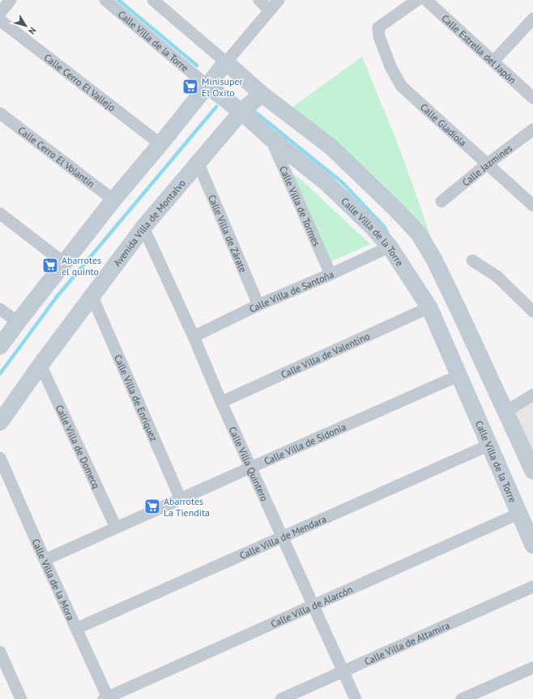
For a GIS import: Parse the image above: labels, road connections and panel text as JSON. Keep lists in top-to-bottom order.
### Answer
{
  "streets": {
    "street": [
      "Calle Villa de la Torre",
      "Calle Estrella del Japón",
      "Calle Cerro El Vallejo",
      "Calle Gladiola",
      "Calle Cerro El Volantín",
      "Calle Jazmines",
      "Calle Villa de Tormes",
      "Avenida Villa de Montalvo",
      "Calle Villa de Zárate",
      "Calle Villa de Santoña",
      "Calle Villa de Valentino",
      "Calle Villa de Enríquez",
      "Calle Villa de Sidonia",
      "Calle Villa de Domecq",
      "Calle Villa Quintero",
      "Calle Villa de Mendara",
      "Calle Villa de la Mora",
      "Calle Villa de Alarcón",
      "Calle Villa de Altamira"
    ]
  },
  "crossings": [
    ["Calle Villa de la Torre", "Calle Villa de Tormes"],
    ["Calle Villa de la Torre", "Avenida Villa de Montalvo"],
    ["Calle Villa de la Torre", "Calle Villa de Santoña"],
    ["Calle Villa de la Torre", "Calle Villa de Valentino"],
    ["Calle Villa de la Torre", "Calle Villa de Sidonia"],
    ["Calle Villa de la Torre", "Calle Villa de Mendara"],
    ["Calle Villa de la Torre", "Calle Villa de Alarcón"],
    ["Calle Gladiola", "Calle Jazmines"],
    ["Calle Villa de Tormes", "Calle Villa de Santoña"],
    ["Avenida Villa de Montalvo", "Calle Villa de Zárate"],
    ["Avenida Villa de Montalvo", "Calle Villa de Enríquez"],
    ["Avenida Villa de Montalvo", "Calle Villa de Domecq"],
    ["Avenida Villa de Montalvo", "Calle Villa Quintero"],
    ["Calle Villa de Zárate", "Calle Villa de Santoña"],
    ["Calle Villa de Santoña", "Calle Villa Quintero"],
    ["Calle Villa de Valentino", "Calle Villa Quintero"],
    ["Calle Villa de Enríquez", "Calle Villa de Sidonia"],
    ["Calle Villa de Sidonia", "Calle Villa de Domecq"],
    ["Calle Villa de Sidonia", "Calle Villa Quintero"],
    ["Calle Villa de Sidonia", "Calle Villa de la Mora"],
    ["Calle Villa Quintero", "Calle Villa de Mendara"],
    ["Calle Villa Quintero", "Calle Villa de Alarcón"],
    ["Calle Villa Quintero", "Calle Villa de Altamira"],
    ["Calle Villa de Mendara", "Calle Villa de la Mora"],
    ["Calle Villa de la Mora", "Calle Villa de Alarcón"]
  ],
  "places": {
    "supermarket": ["Minisuper El Oxito", "Abarrotes el quinto", "Abarrotes La Tiendita"]
  },
  "north": "bottom right"
}
